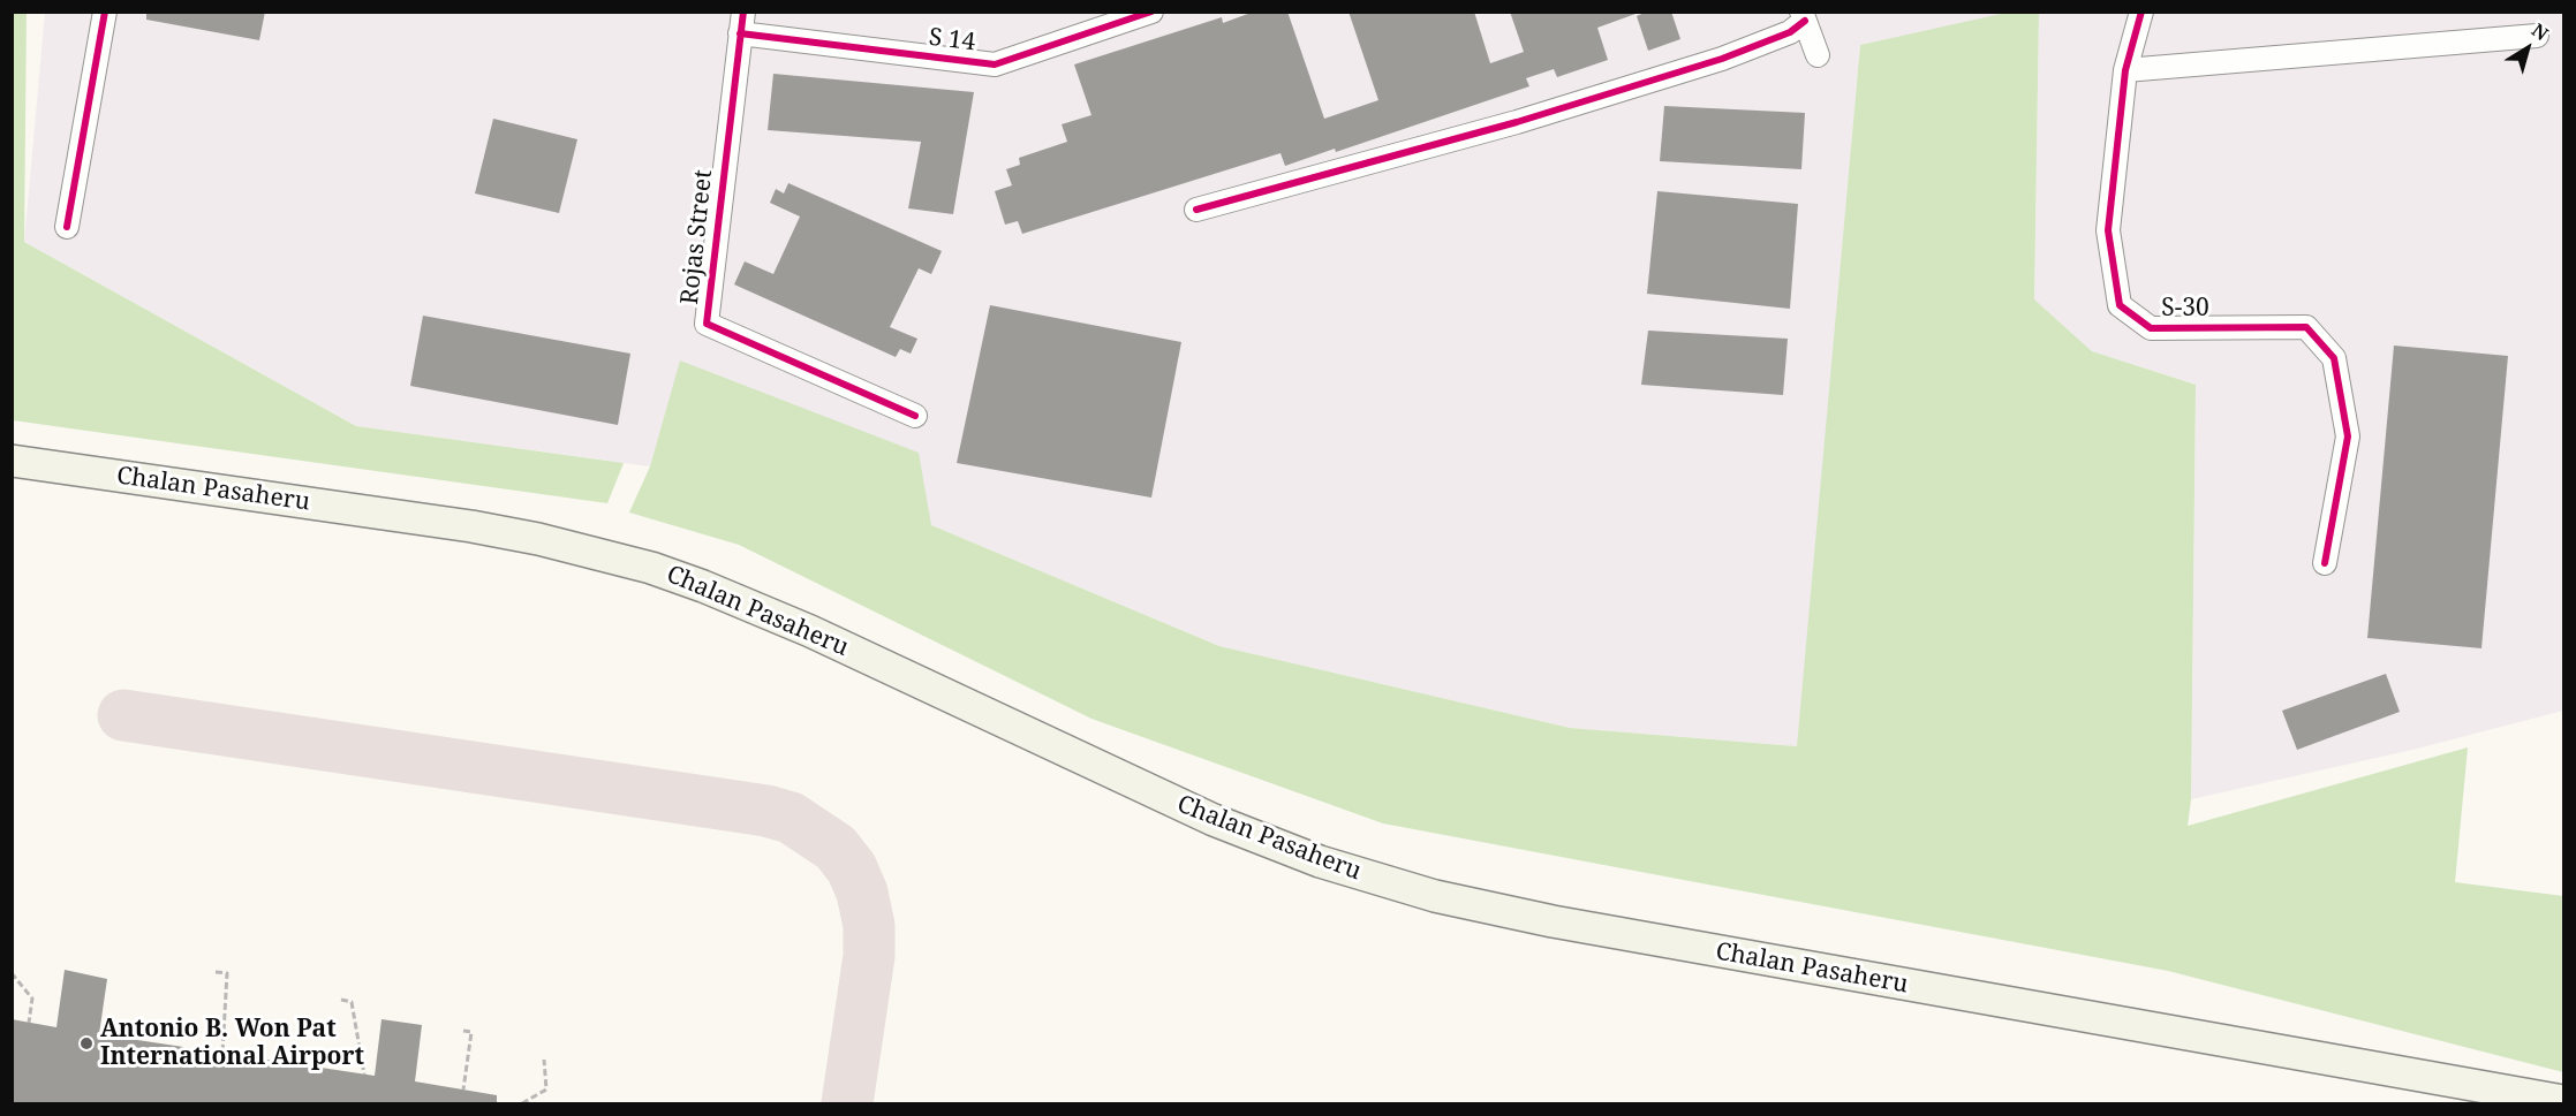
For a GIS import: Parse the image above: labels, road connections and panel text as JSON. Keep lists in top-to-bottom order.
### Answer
{
  "streets": {
    "main road": ["Chalan Pasaheru"],
    "street": ["S 14", "Rojas Street", "S-30"]
  },
  "crossings": [
    ["S 14", "Rojas Street"]
  ],
  "places": ["Antonio B. Won Pat International Airport"],
  "north": "top right"
}
